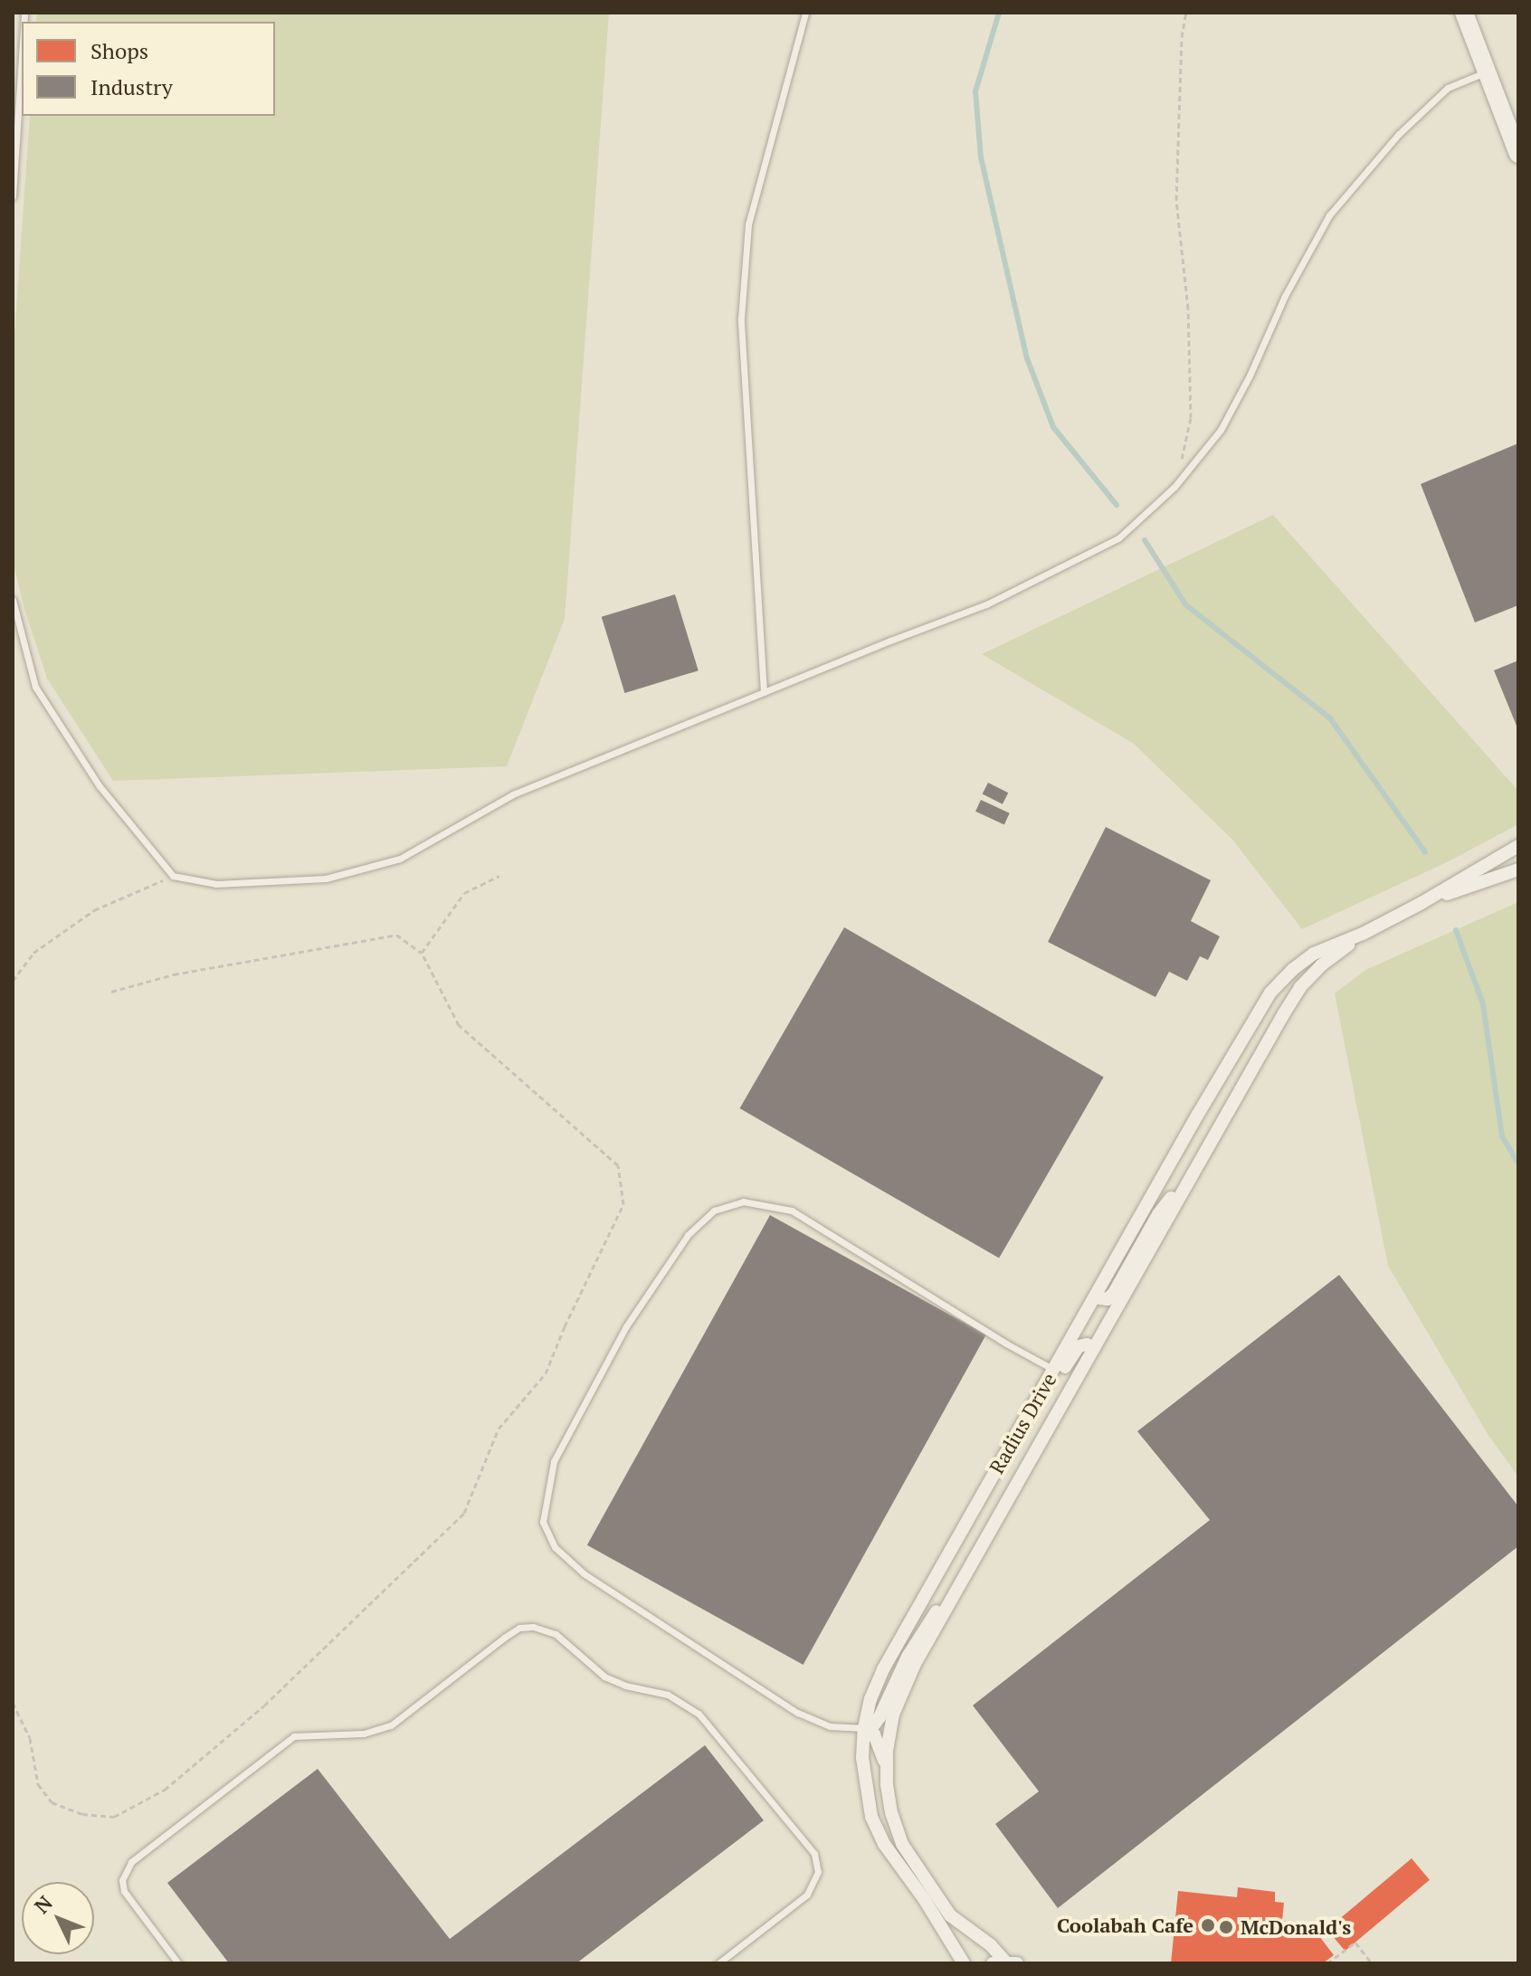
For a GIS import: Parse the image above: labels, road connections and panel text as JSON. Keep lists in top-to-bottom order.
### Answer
{
  "streets": {
    "street": ["Radius Drive"]
  },
  "places": ["Coolabah Cafe", "McDonald's"],
  "legend": ["Shops", "Industry"],
  "north": "top left"
}
